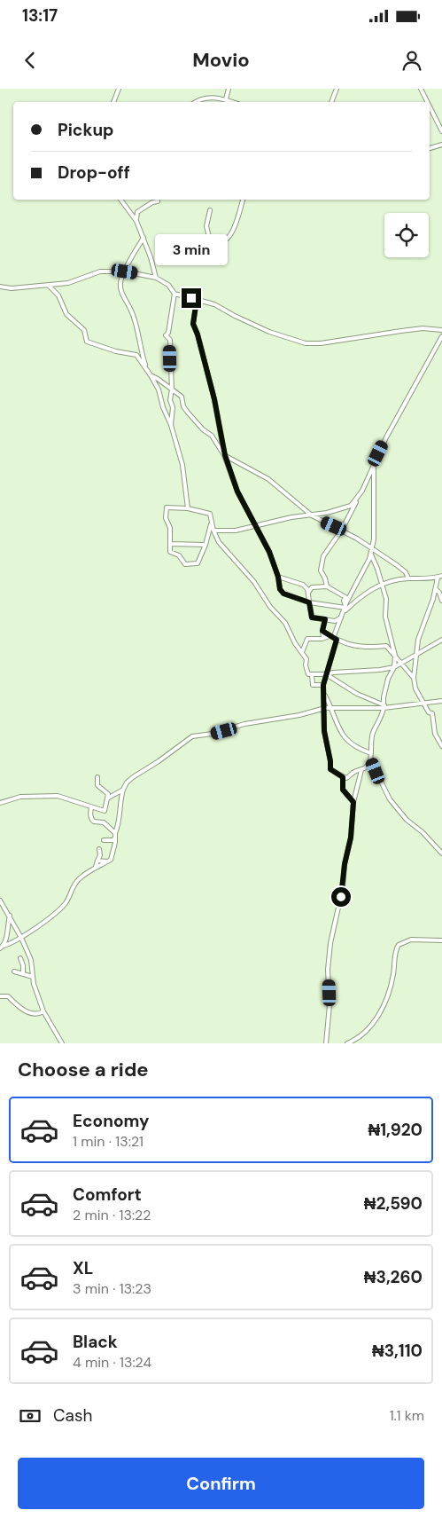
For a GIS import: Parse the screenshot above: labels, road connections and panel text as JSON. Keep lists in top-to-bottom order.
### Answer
{
  "page": {
    "status": "13:17",
    "header": "Movio",
    "banner": ["Pickup", "Drop-off"],
    "bubble": "3 min",
    "heading": "Choose a ride",
    "list": [
      {
        "name": "Economy",
        "note": "1 min · 13:21",
        "value": "₦1,920"
      },
      {
        "name": "Comfort",
        "note": "2 min · 13:22",
        "value": "₦2,590"
      },
      {
        "name": "XL",
        "note": "3 min · 13:23",
        "value": "₦3,260"
      },
      {
        "name": "Black",
        "note": "4 min · 13:24",
        "value": "₦3,110"
      }
    ],
    "pay": ["Cash", "1.1 km"],
    "buttons": "Confirm"
  }
}
